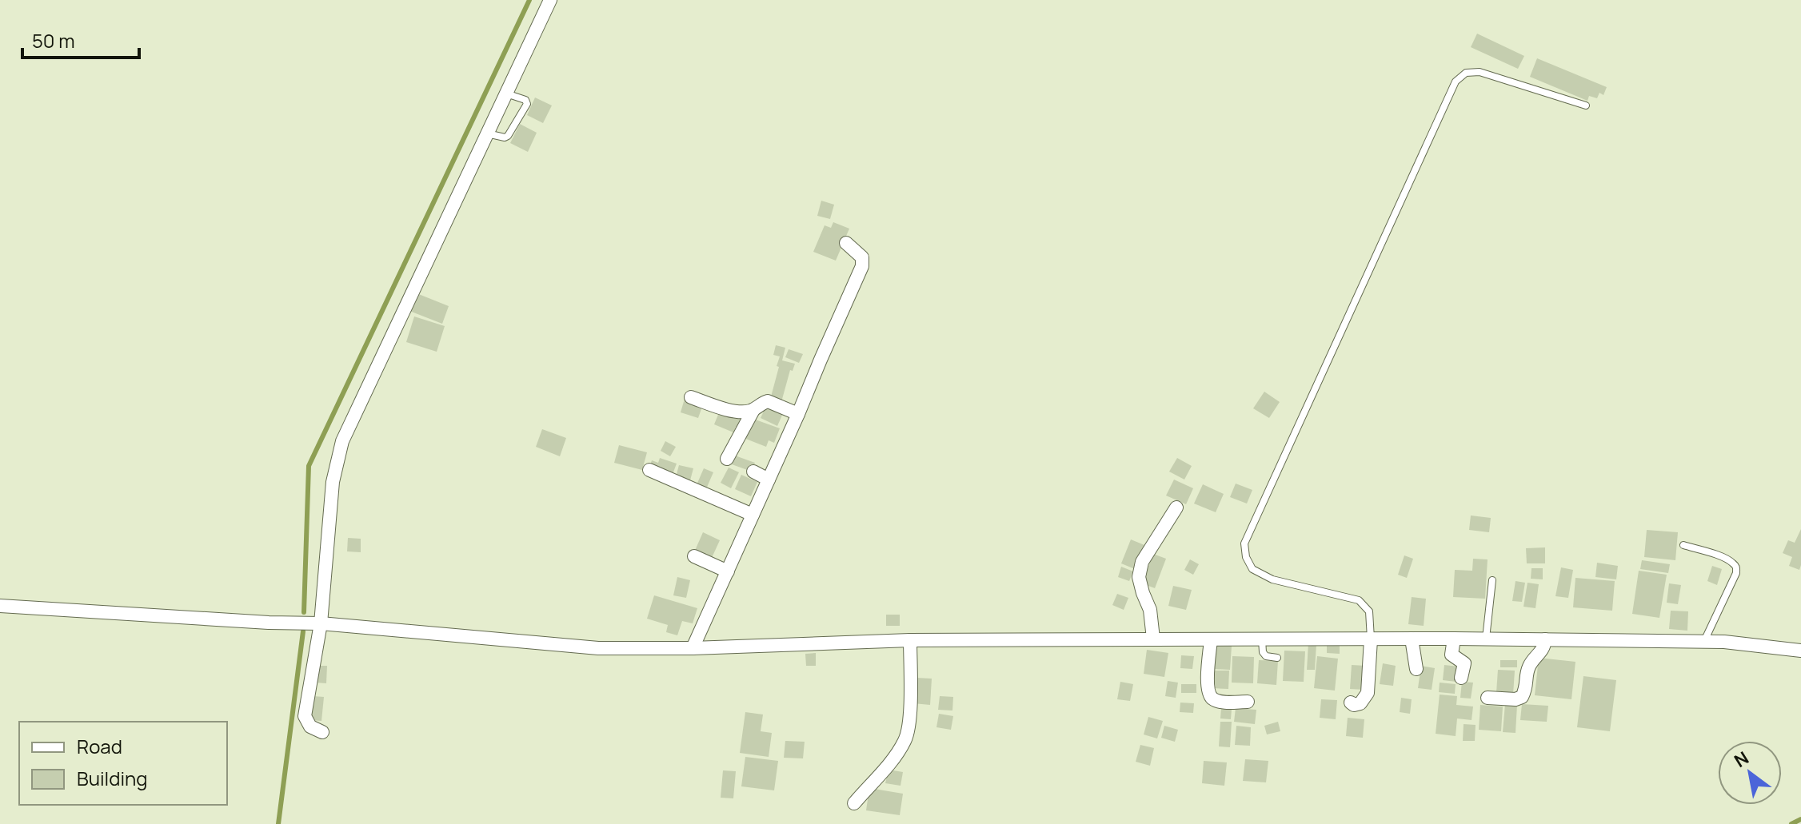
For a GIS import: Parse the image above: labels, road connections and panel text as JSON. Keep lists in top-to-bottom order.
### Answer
{
  "legend": ["Road", "Building"],
  "scale_bar": "50 m",
  "north": "top left"
}
